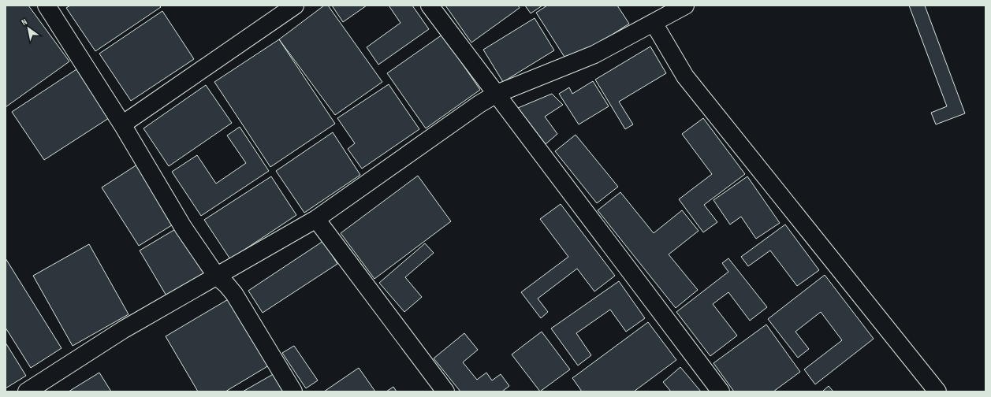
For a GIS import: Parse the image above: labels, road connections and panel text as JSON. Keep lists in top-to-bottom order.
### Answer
{
  "north": "top left"
}
